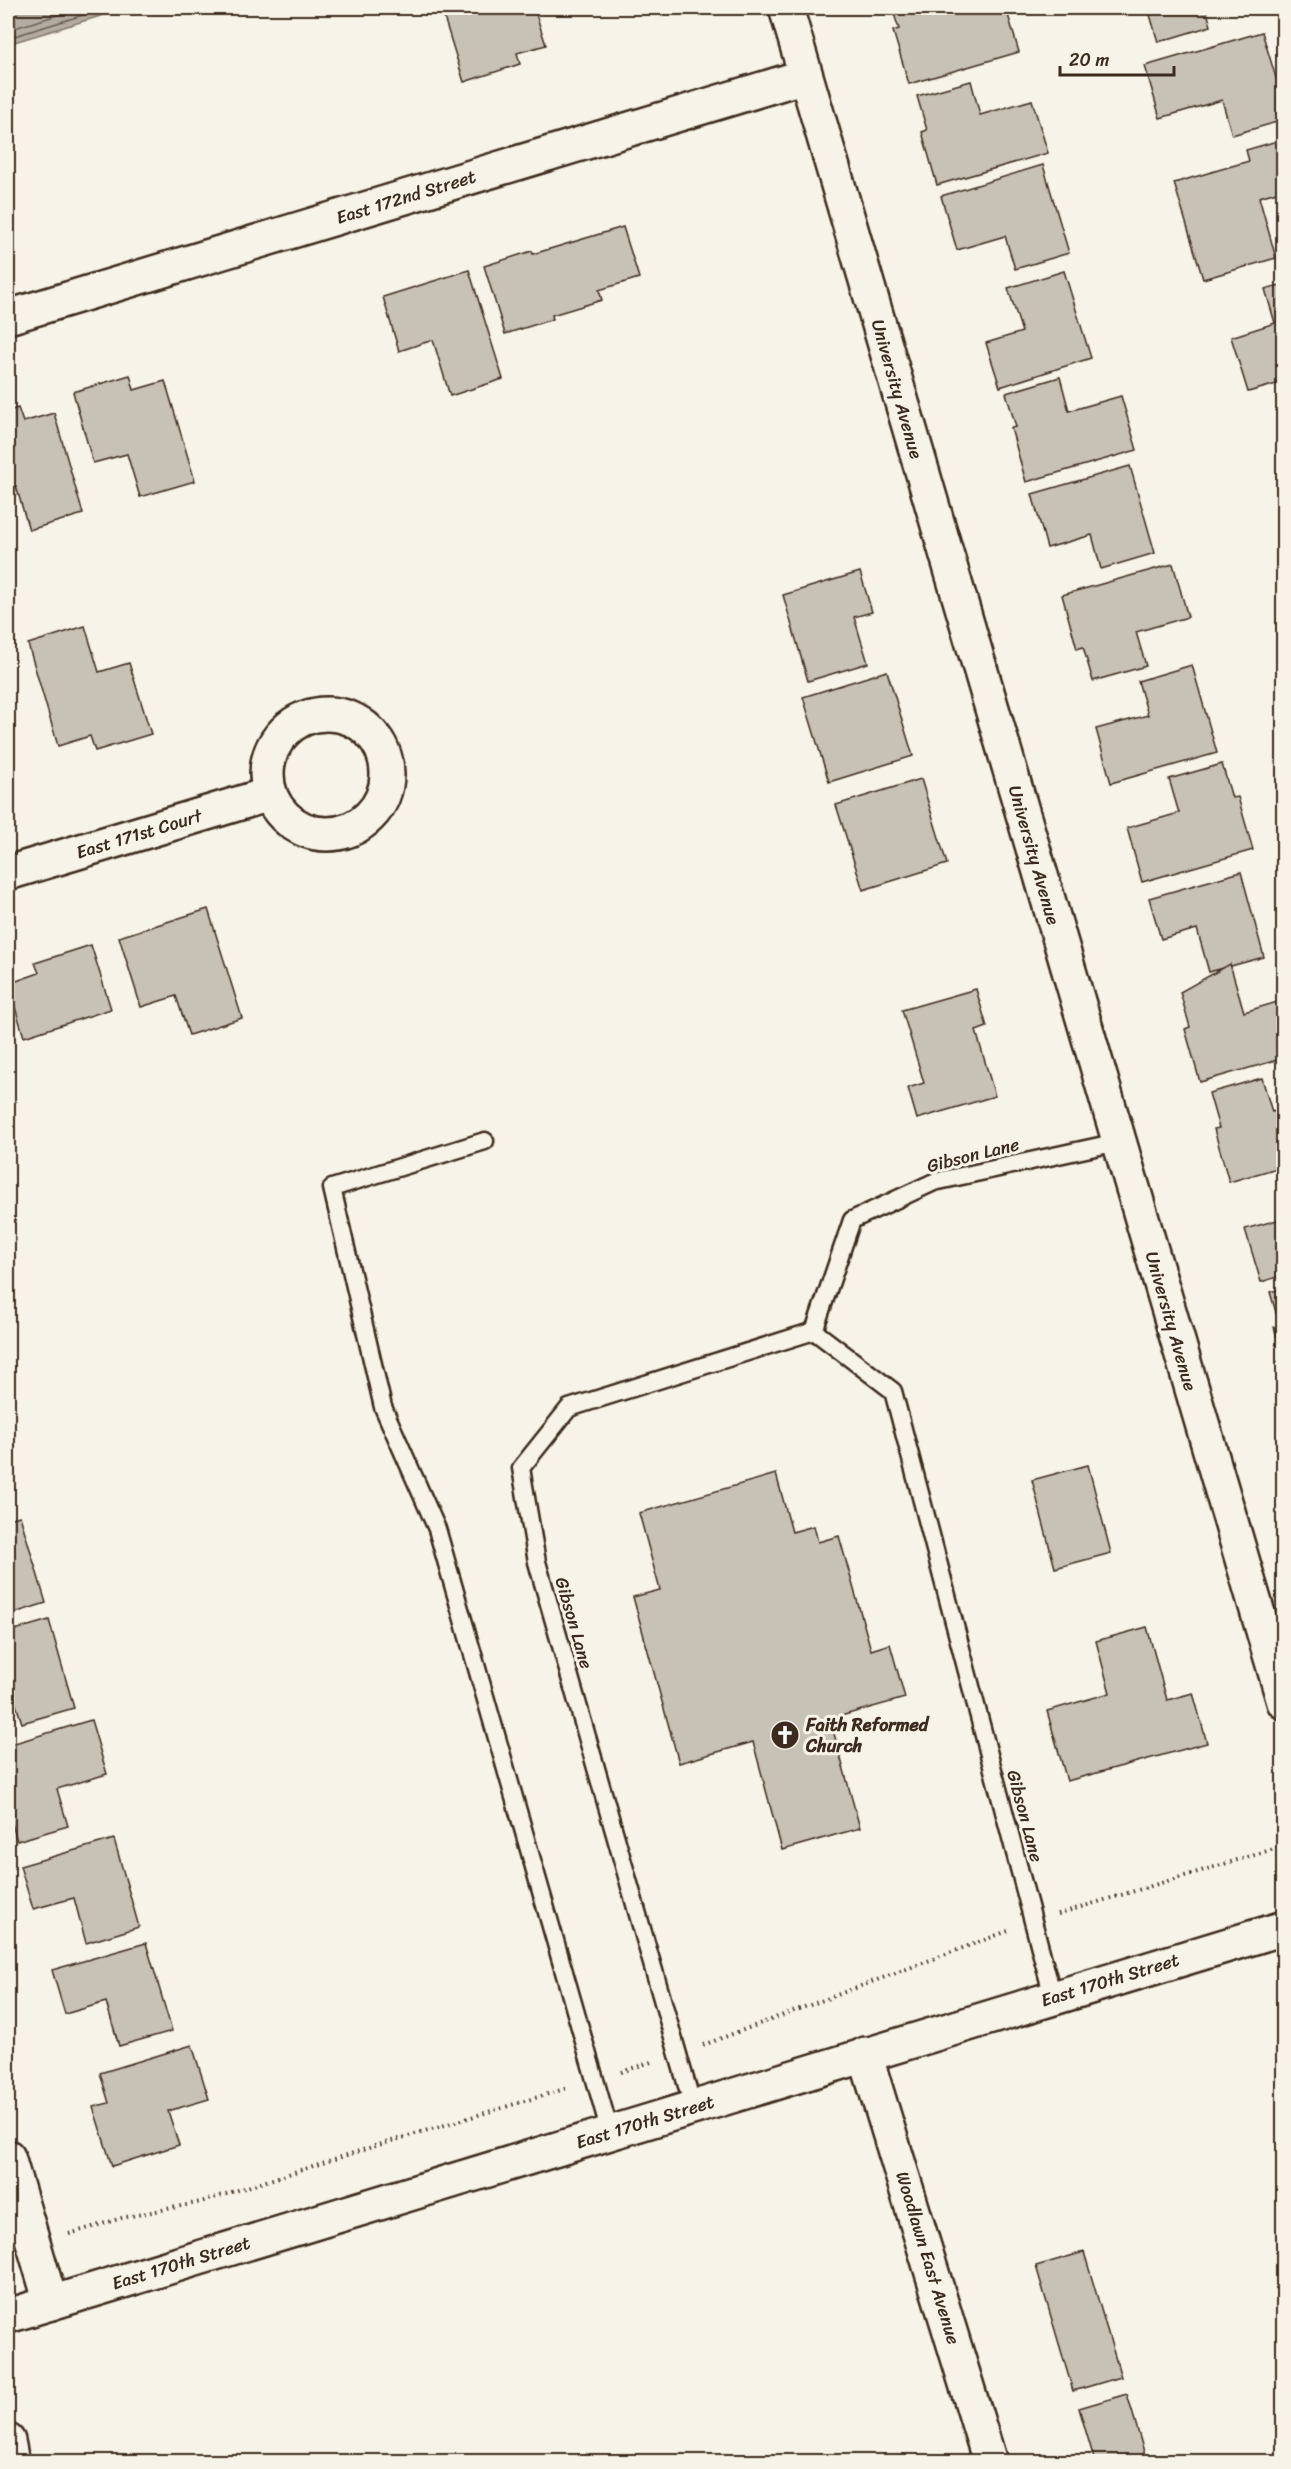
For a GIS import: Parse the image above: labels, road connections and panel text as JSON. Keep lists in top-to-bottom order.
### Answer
{
  "streets": {
    "street": [
      "East 172nd Street",
      "University Avenue",
      "East 171st Court",
      "East 170th Street",
      "Woodlawn East Avenue"
    ],
    "lane": ["Gibson Lane"]
  },
  "crossings": [
    ["East 172nd Street", "University Avenue"],
    ["University Avenue", "Gibson Lane"],
    ["Gibson Lane", "East 170th Street"],
    ["East 170th Street", "Woodlawn East Avenue"]
  ],
  "places": {
    "church": ["Faith Reformed Church"]
  },
  "scale_bar": "20 m"
}
